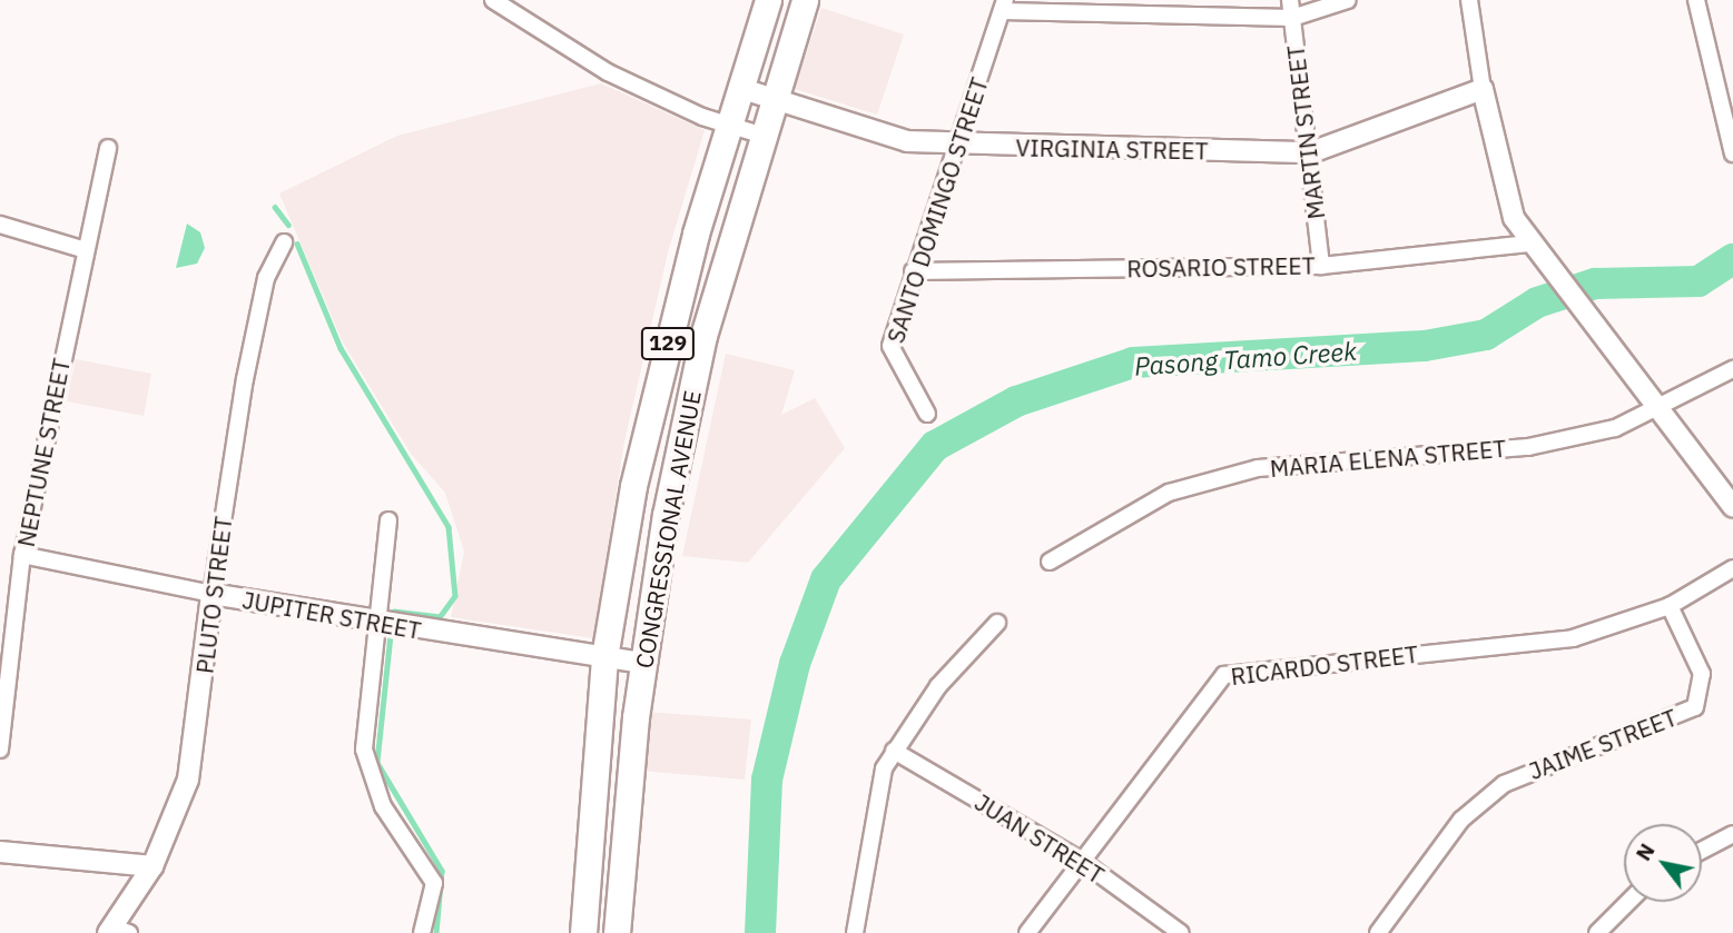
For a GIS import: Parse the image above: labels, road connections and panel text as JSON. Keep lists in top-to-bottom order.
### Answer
{
  "streets": {
    "main road": ["129", "CONGRESSIONAL AVENUE"],
    "street": [
      "MARTIN STREET",
      "VIRGINIA STREET",
      "SANTO DOMINGO STREET",
      "ROSARIO STREET",
      "NEPTUNE STREET",
      "MARIA ELENA STREET",
      "PLUTO STREET",
      "JUPITER STREET",
      "RICARDO STREET",
      "JAIME STREET",
      "JUAN STREET"
    ]
  },
  "crossings": [
    ["MARTIN STREET", "VIRGINIA STREET"],
    ["MARTIN STREET", "ROSARIO STREET"],
    ["VIRGINIA STREET", "SANTO DOMINGO STREET"],
    ["VIRGINIA STREET", "CONGRESSIONAL AVENUE"],
    ["SANTO DOMINGO STREET", "ROSARIO STREET"],
    ["NEPTUNE STREET", "JUPITER STREET"],
    ["CONGRESSIONAL AVENUE", "JUPITER STREET"],
    ["PLUTO STREET", "JUPITER STREET"],
    ["RICARDO STREET", "JAIME STREET"],
    ["RICARDO STREET", "JUAN STREET"]
  ],
  "water": ["Pasong Tamo Creek"],
  "north": "top left"
}
